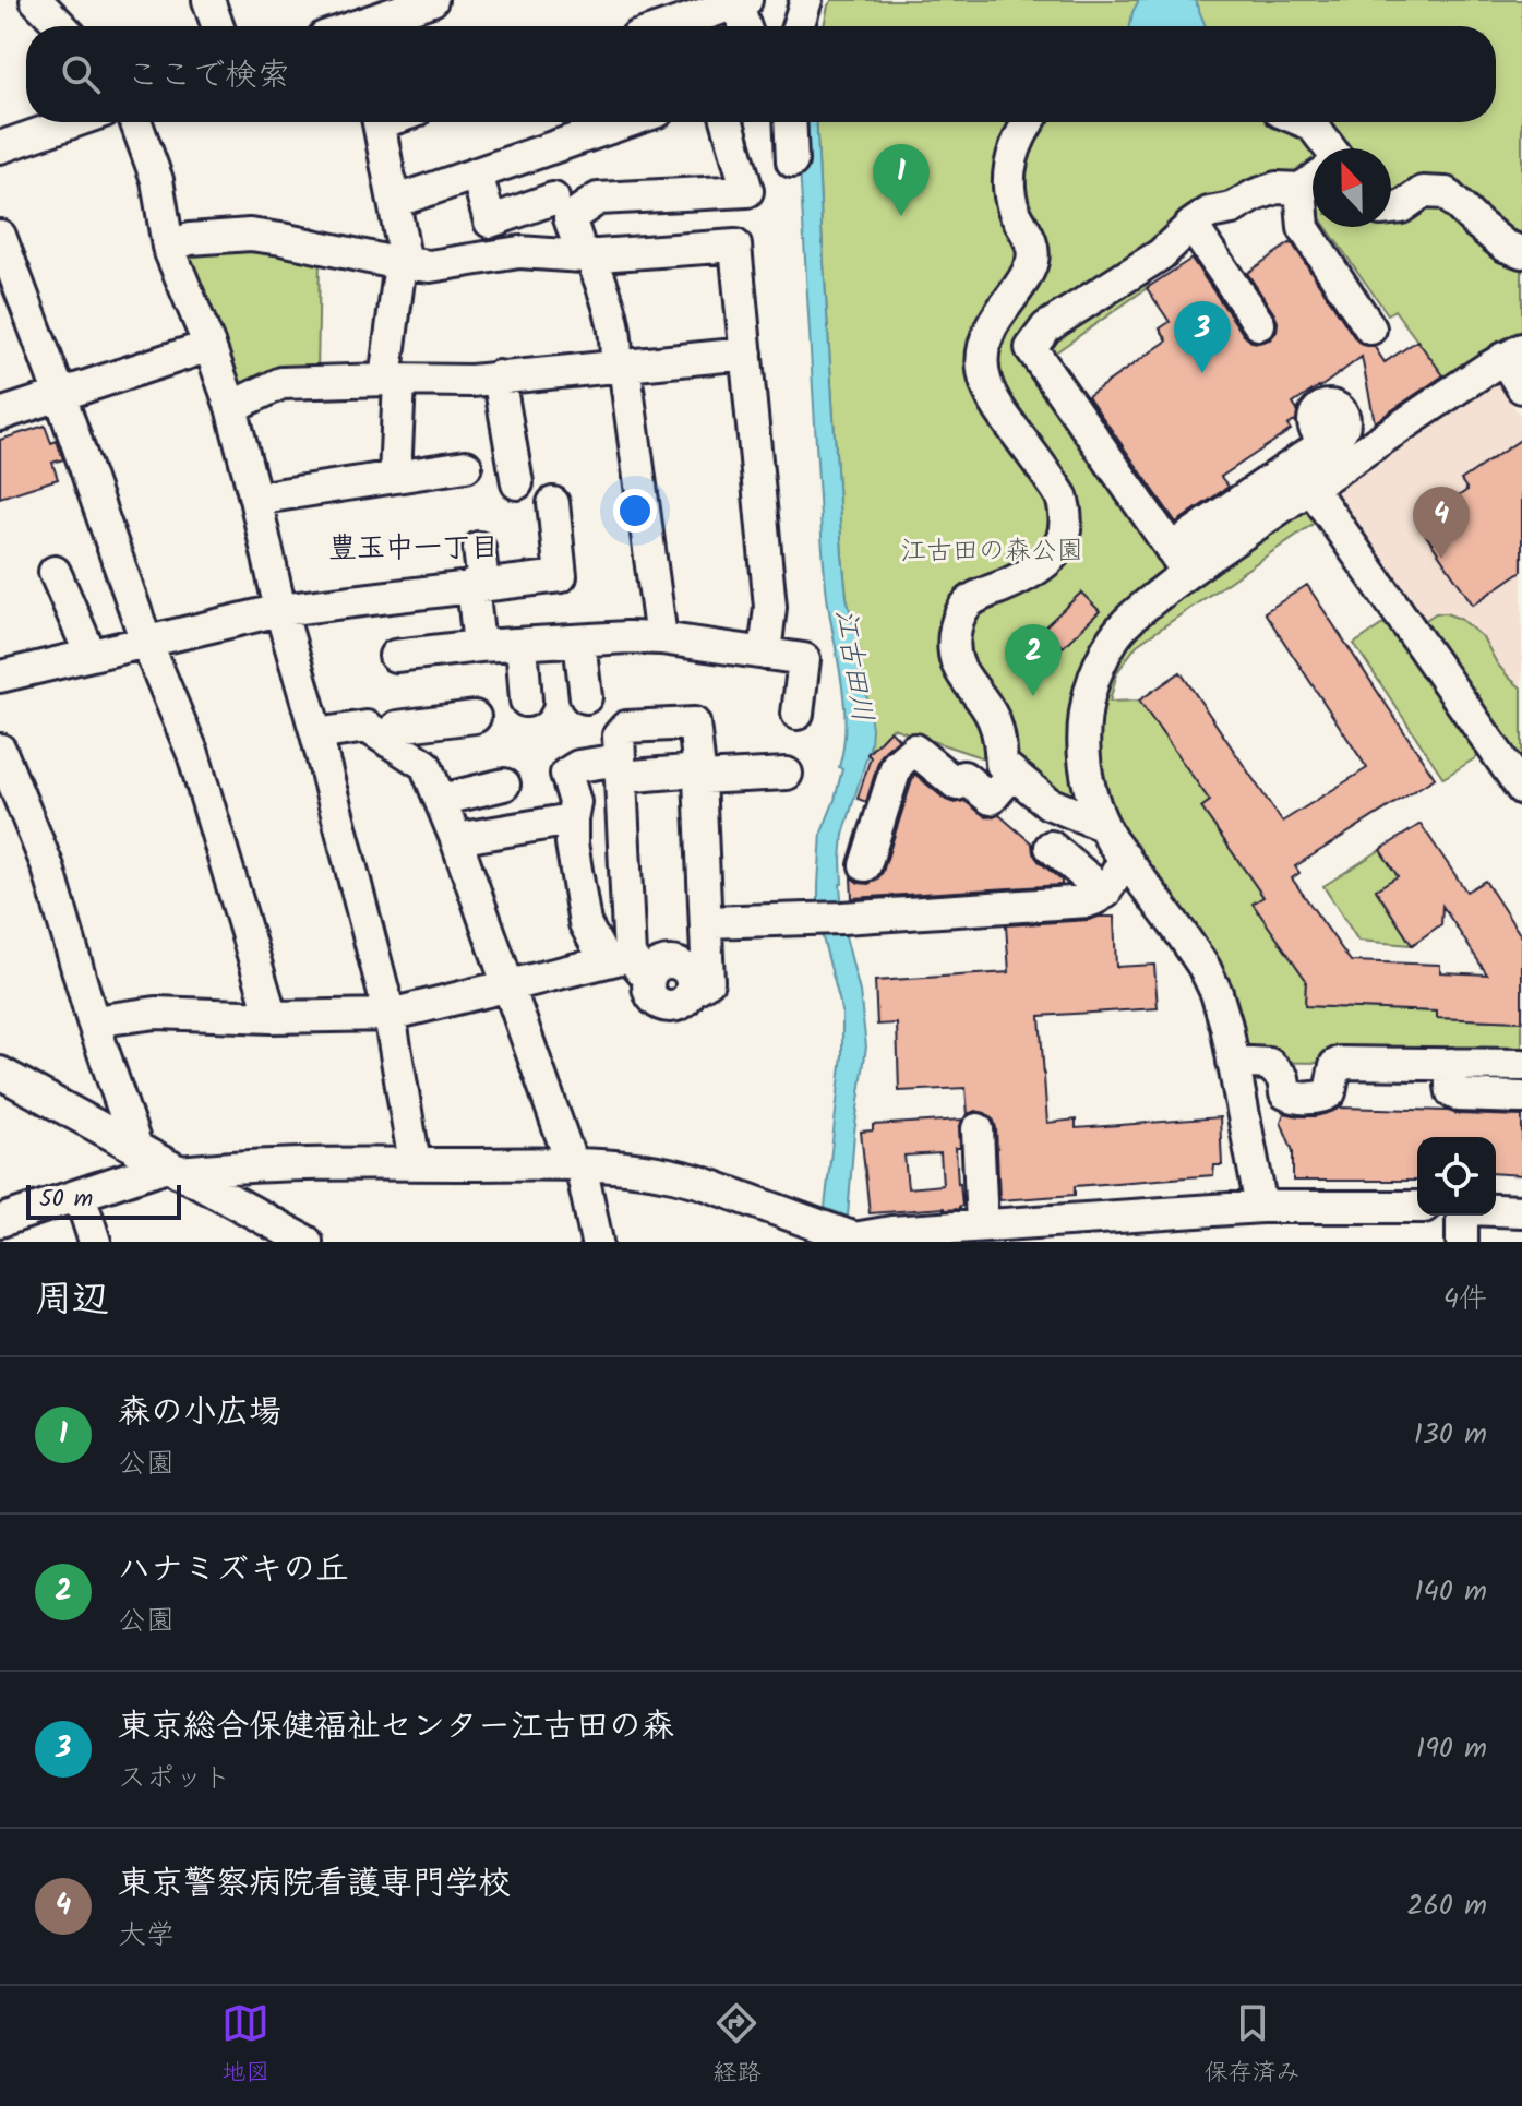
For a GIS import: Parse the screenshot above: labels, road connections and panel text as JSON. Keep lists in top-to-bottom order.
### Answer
{
  "districts": ["豊玉中一丁目"],
  "water": ["江古田川"],
  "parks": ["江古田の森公園"],
  "scale_bar": "50 m",
  "north": "top",
  "page": {
    "search": "ここで検索",
    "pins": [
      "1",
      "3",
      "4",
      "2"
    ],
    "scale": "50 m",
    "heading": ["周辺", "4件"],
    "list": [
      {
        "mark": "1",
        "name": "森の小広場",
        "note": "公園",
        "value": "130 m"
      },
      {
        "mark": "2",
        "name": "ハナミズキの丘",
        "note": "公園",
        "value": "140 m"
      },
      {
        "mark": "3",
        "name": "東京総合保健福祉センター江古田の森",
        "note": "スポット",
        "value": "190 m"
      },
      {
        "mark": "4",
        "name": "東京警察病院看護専門学校",
        "note": "大学",
        "value": "260 m"
      }
    ],
    "nav": ["地図", "経路", "保存済み"]
  }
}
